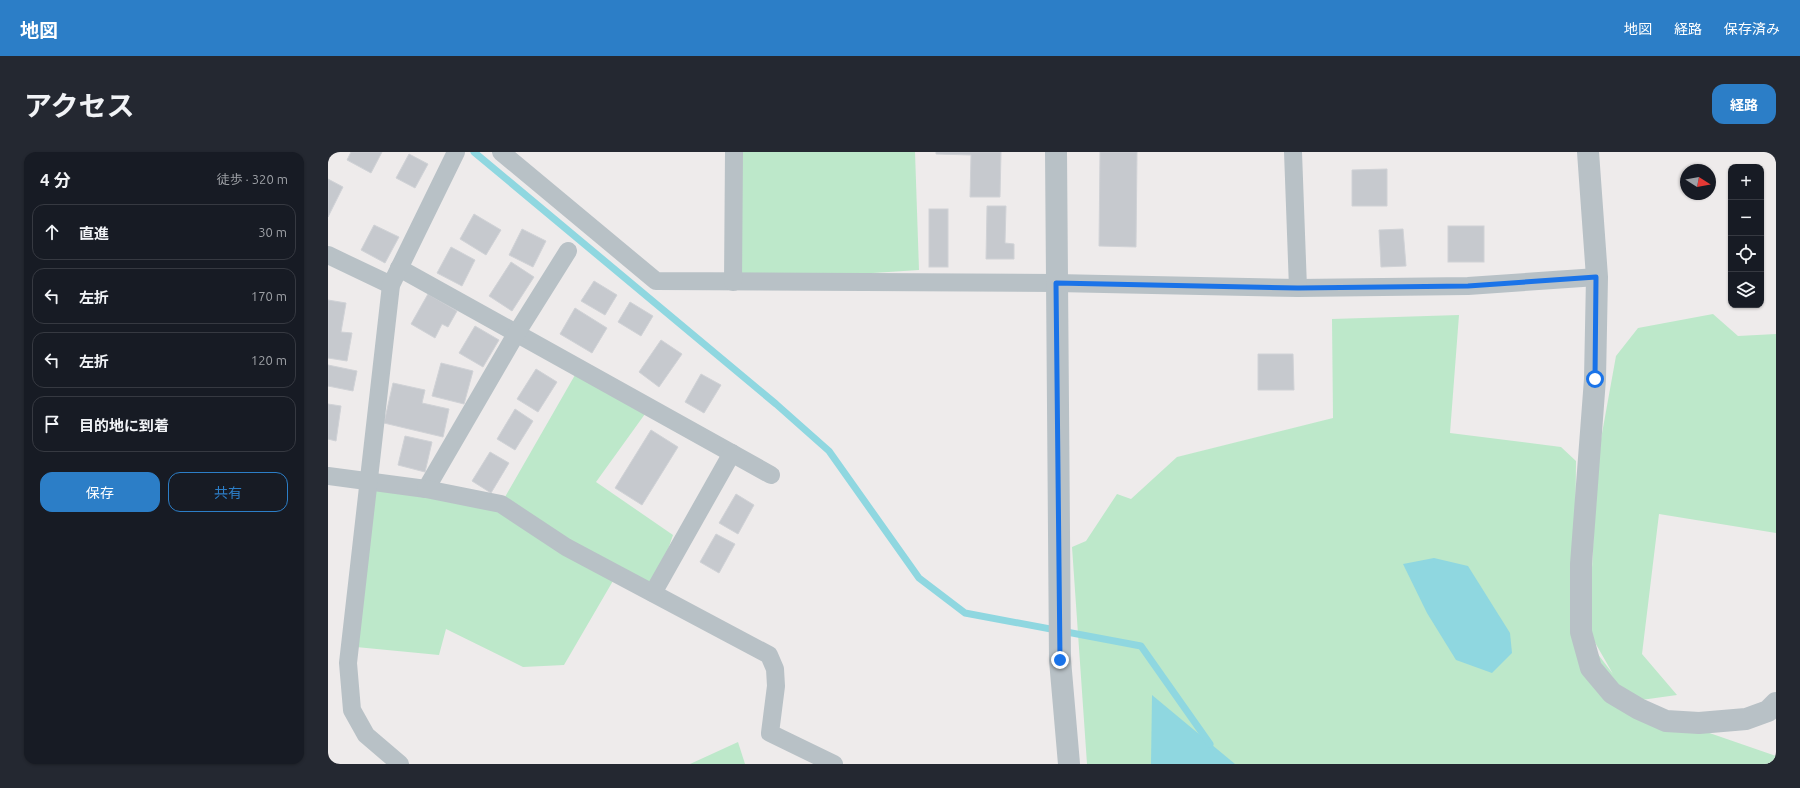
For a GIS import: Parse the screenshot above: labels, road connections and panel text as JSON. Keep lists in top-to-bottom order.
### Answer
{
  "north": "right",
  "page": {
    "header": "地図",
    "nav": ["地図", "経路", "保存済み"],
    "title": "アクセス",
    "buttons": [
      "経路",
      ["保存", "共有"]
    ],
    "heading": ["4 分", "徒歩 · 320 m"],
    "map_buttons": ["+", "−"],
    "list": [
      ["直進", "30 m"],
      ["左折", "170 m"],
      ["左折", "120 m"],
      "目的地に到着"
    ]
  }
}
